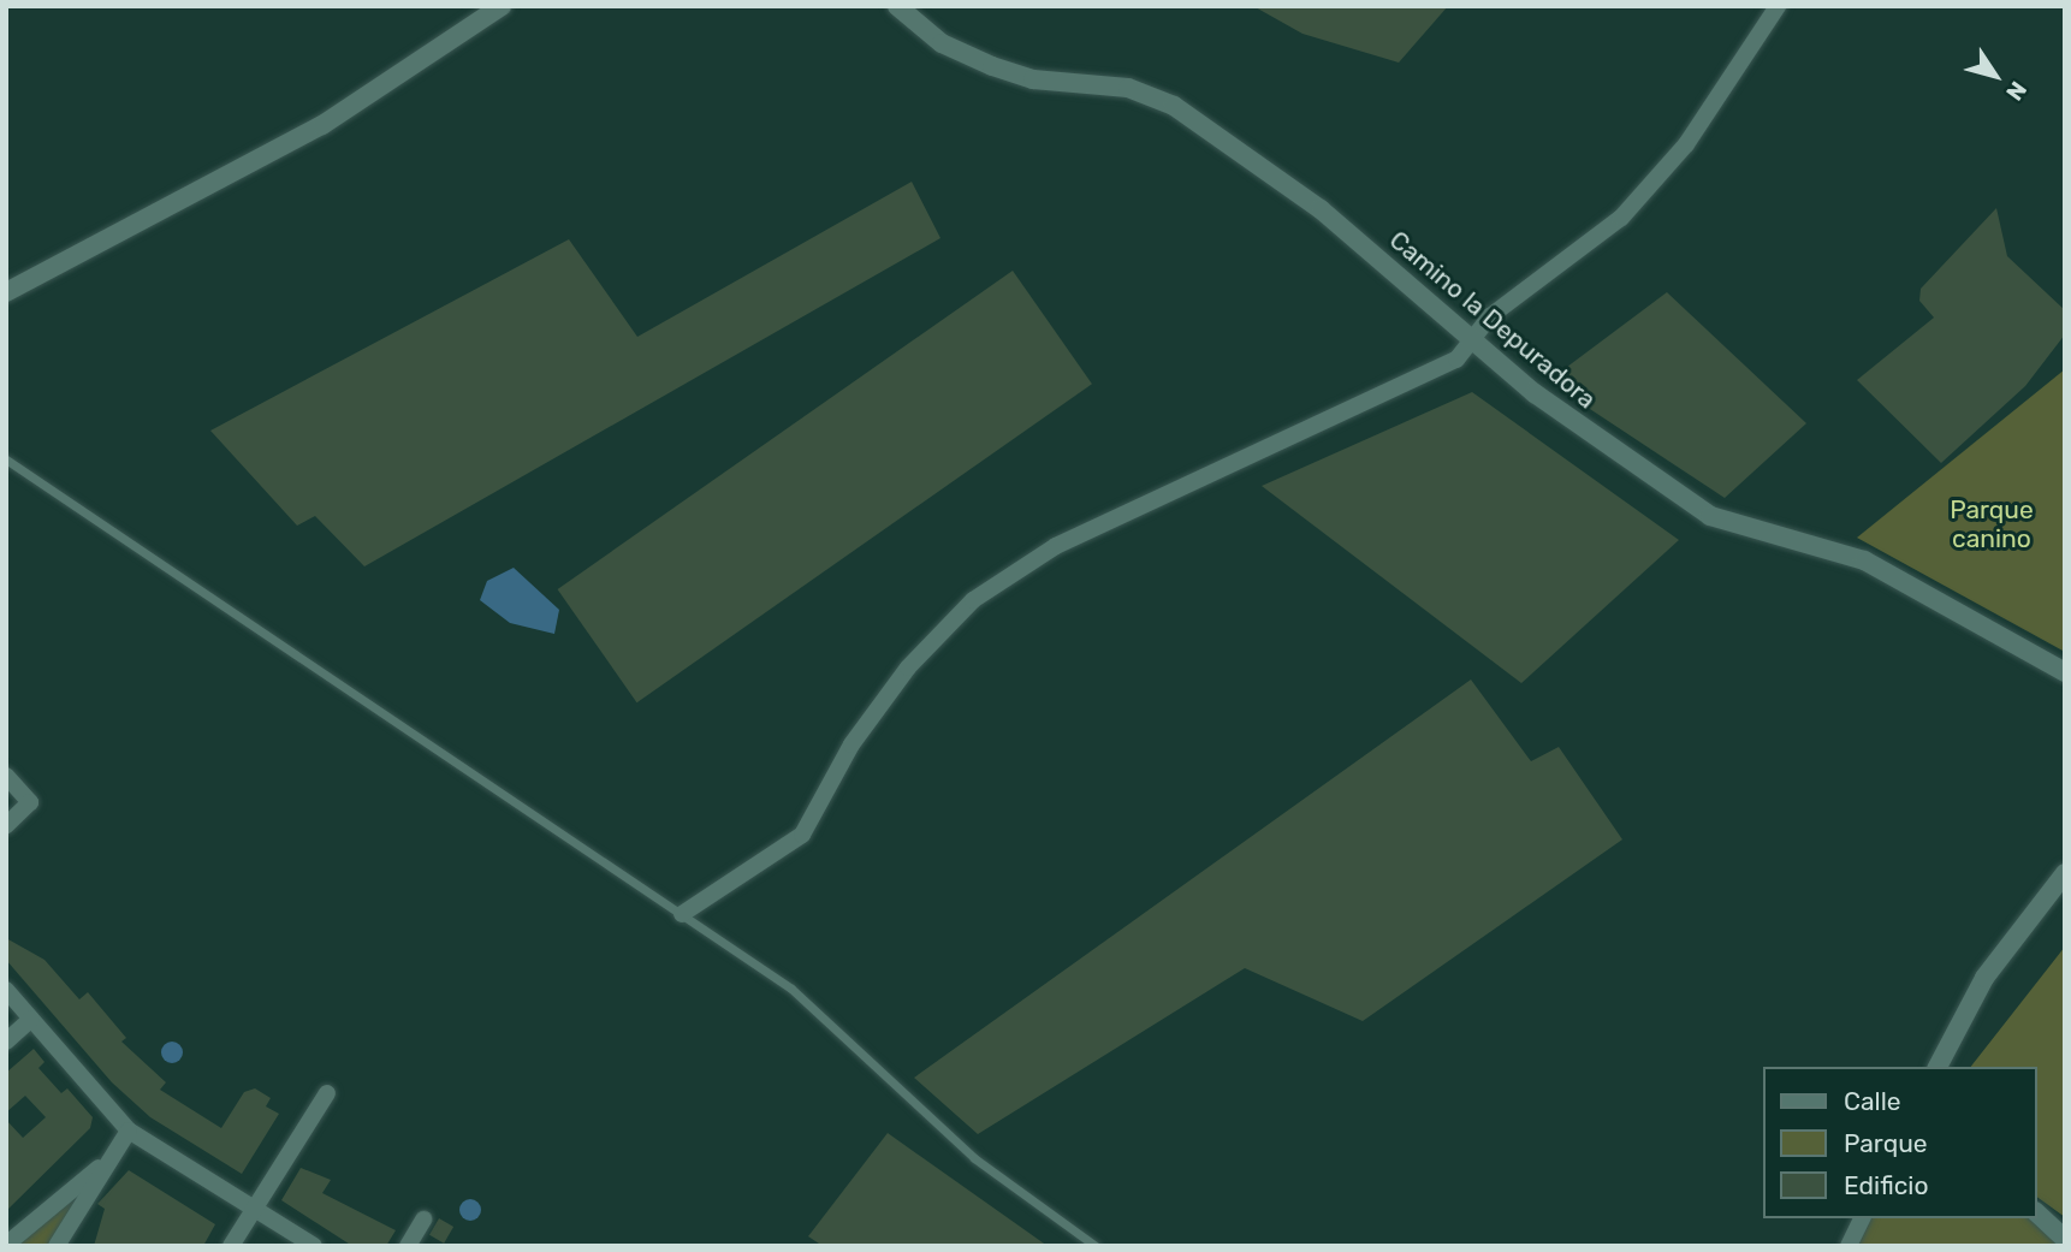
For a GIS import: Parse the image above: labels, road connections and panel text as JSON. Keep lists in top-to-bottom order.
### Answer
{
  "streets": {
    "street": ["Camino la Depuradora"]
  },
  "parks": ["Parque canino"],
  "legend": ["Calle", "Parque", "Edificio"],
  "north": "bottom right"
}
